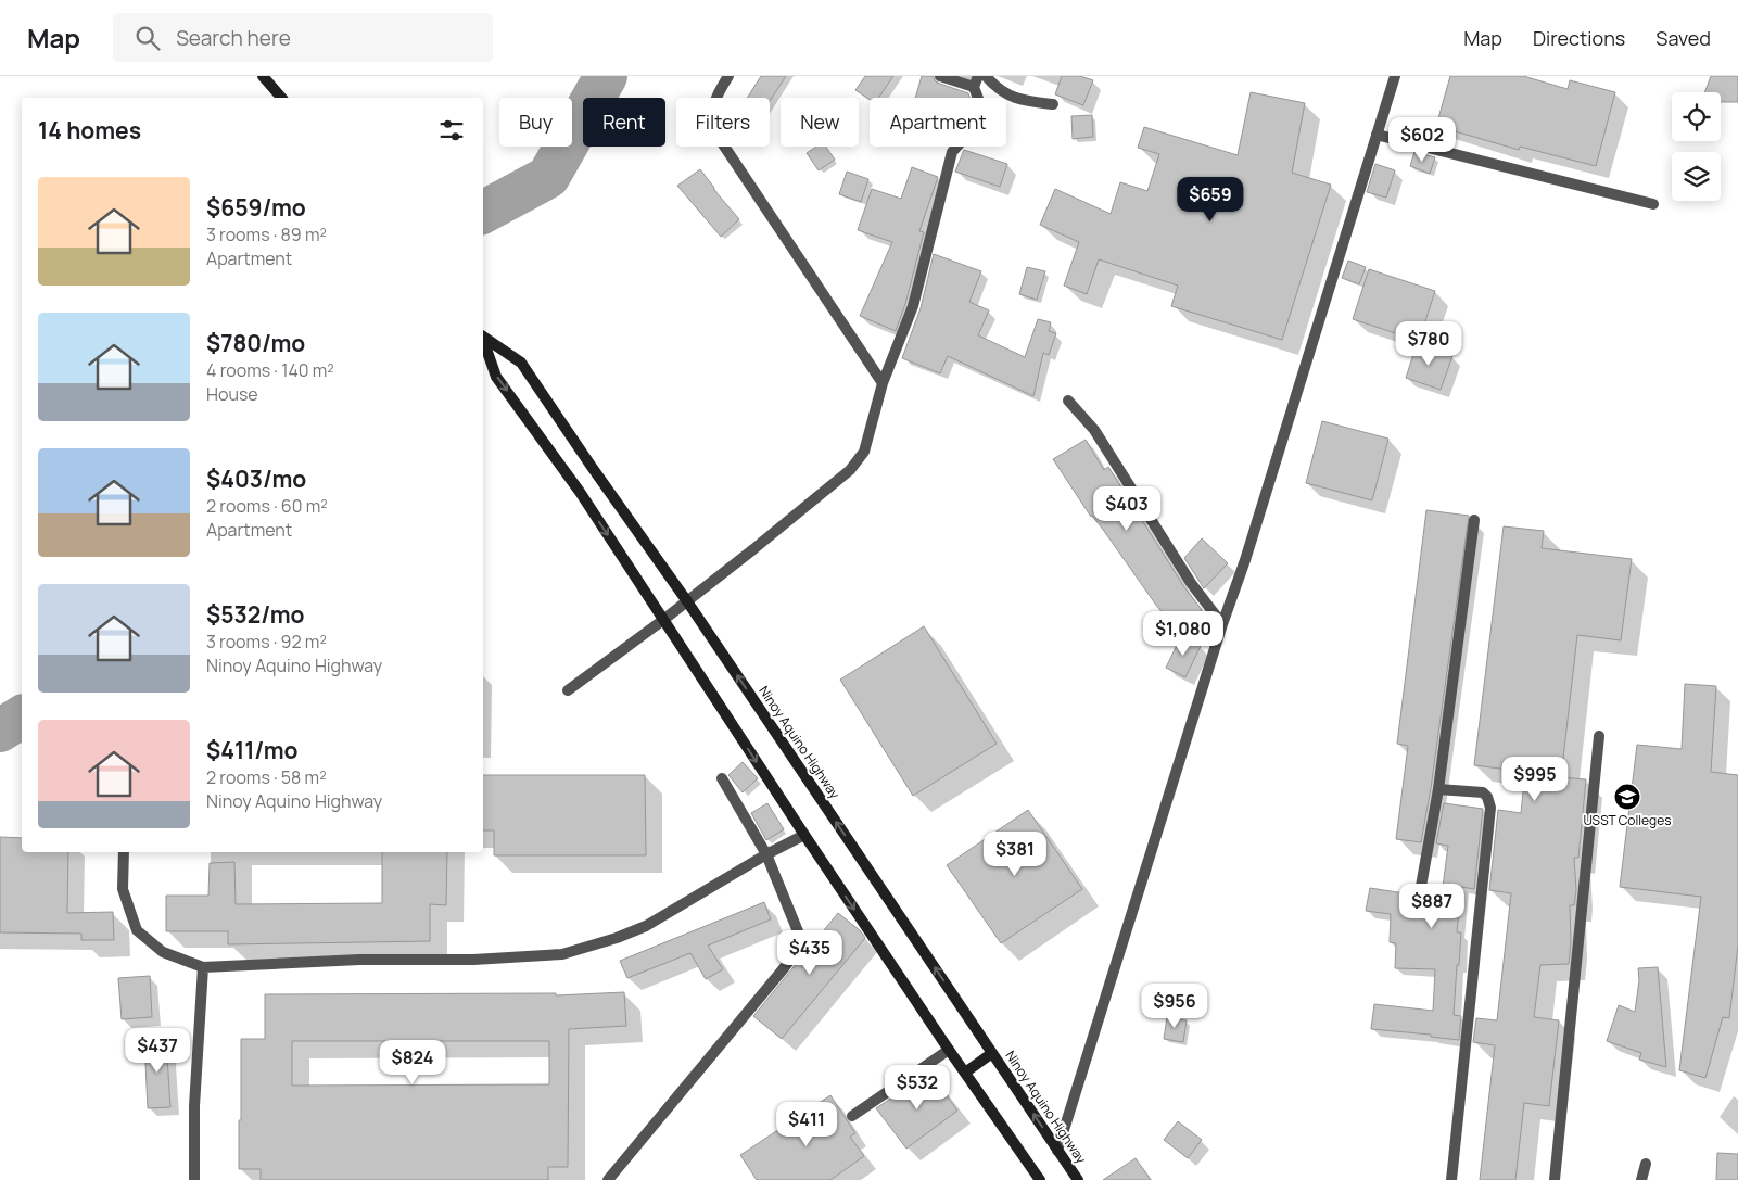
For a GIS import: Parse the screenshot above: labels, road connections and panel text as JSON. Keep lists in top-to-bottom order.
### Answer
{
  "streets": {
    "main road": ["Ninoy Aquino Highway"]
  },
  "places": {
    "school or university": ["USST Colleges"]
  },
  "page": {
    "header": "Map",
    "search": "Search here",
    "nav": ["Map", "Directions", "Saved"],
    "chip": [
      "Buy",
      "Rent",
      "Filters",
      "New",
      "Apartment"
    ],
    "heading": "14 homes",
    "price": [
      "$602",
      "$659",
      "$780",
      "$403",
      "$1,080",
      "$995",
      "$381",
      "$887",
      "$435",
      "$956",
      "$437",
      "$824",
      "$532",
      "$411"
    ],
    "list": [
      {
        "name": "$659/mo",
        "note": "3 rooms · 89 m² · Apartment"
      },
      {
        "name": "$780/mo",
        "note": "4 rooms · 140 m² · House"
      },
      {
        "name": "$403/mo",
        "note": "2 rooms · 60 m² · Apartment"
      },
      {
        "name": "$532/mo",
        "note": "3 rooms · 92 m² · Ninoy Aquino Highway"
      },
      {
        "name": "$411/mo",
        "note": "2 rooms · 58 m² · Ninoy Aquino Highway"
      }
    ]
  }
}
